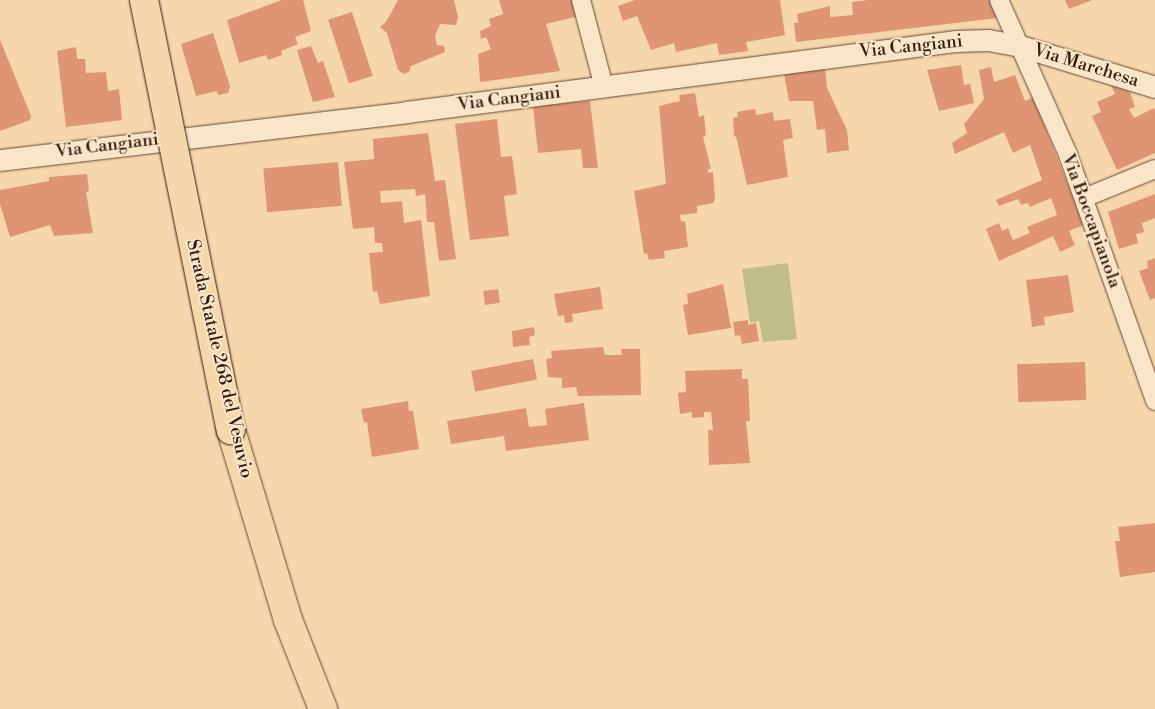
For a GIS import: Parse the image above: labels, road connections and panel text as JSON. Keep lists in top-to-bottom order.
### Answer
{
  "streets": {
    "highway": ["Strada Statale 268 del Vesuvio"],
    "street": ["Via Cangiani", "Via Marchesa", "Via Boccapianola"]
  },
  "crossings": [
    ["Via Cangiani", "Via Marchesa"],
    ["Via Cangiani", "Via Boccapianola"],
    ["Via Marchesa", "Via Boccapianola"]
  ]
}
